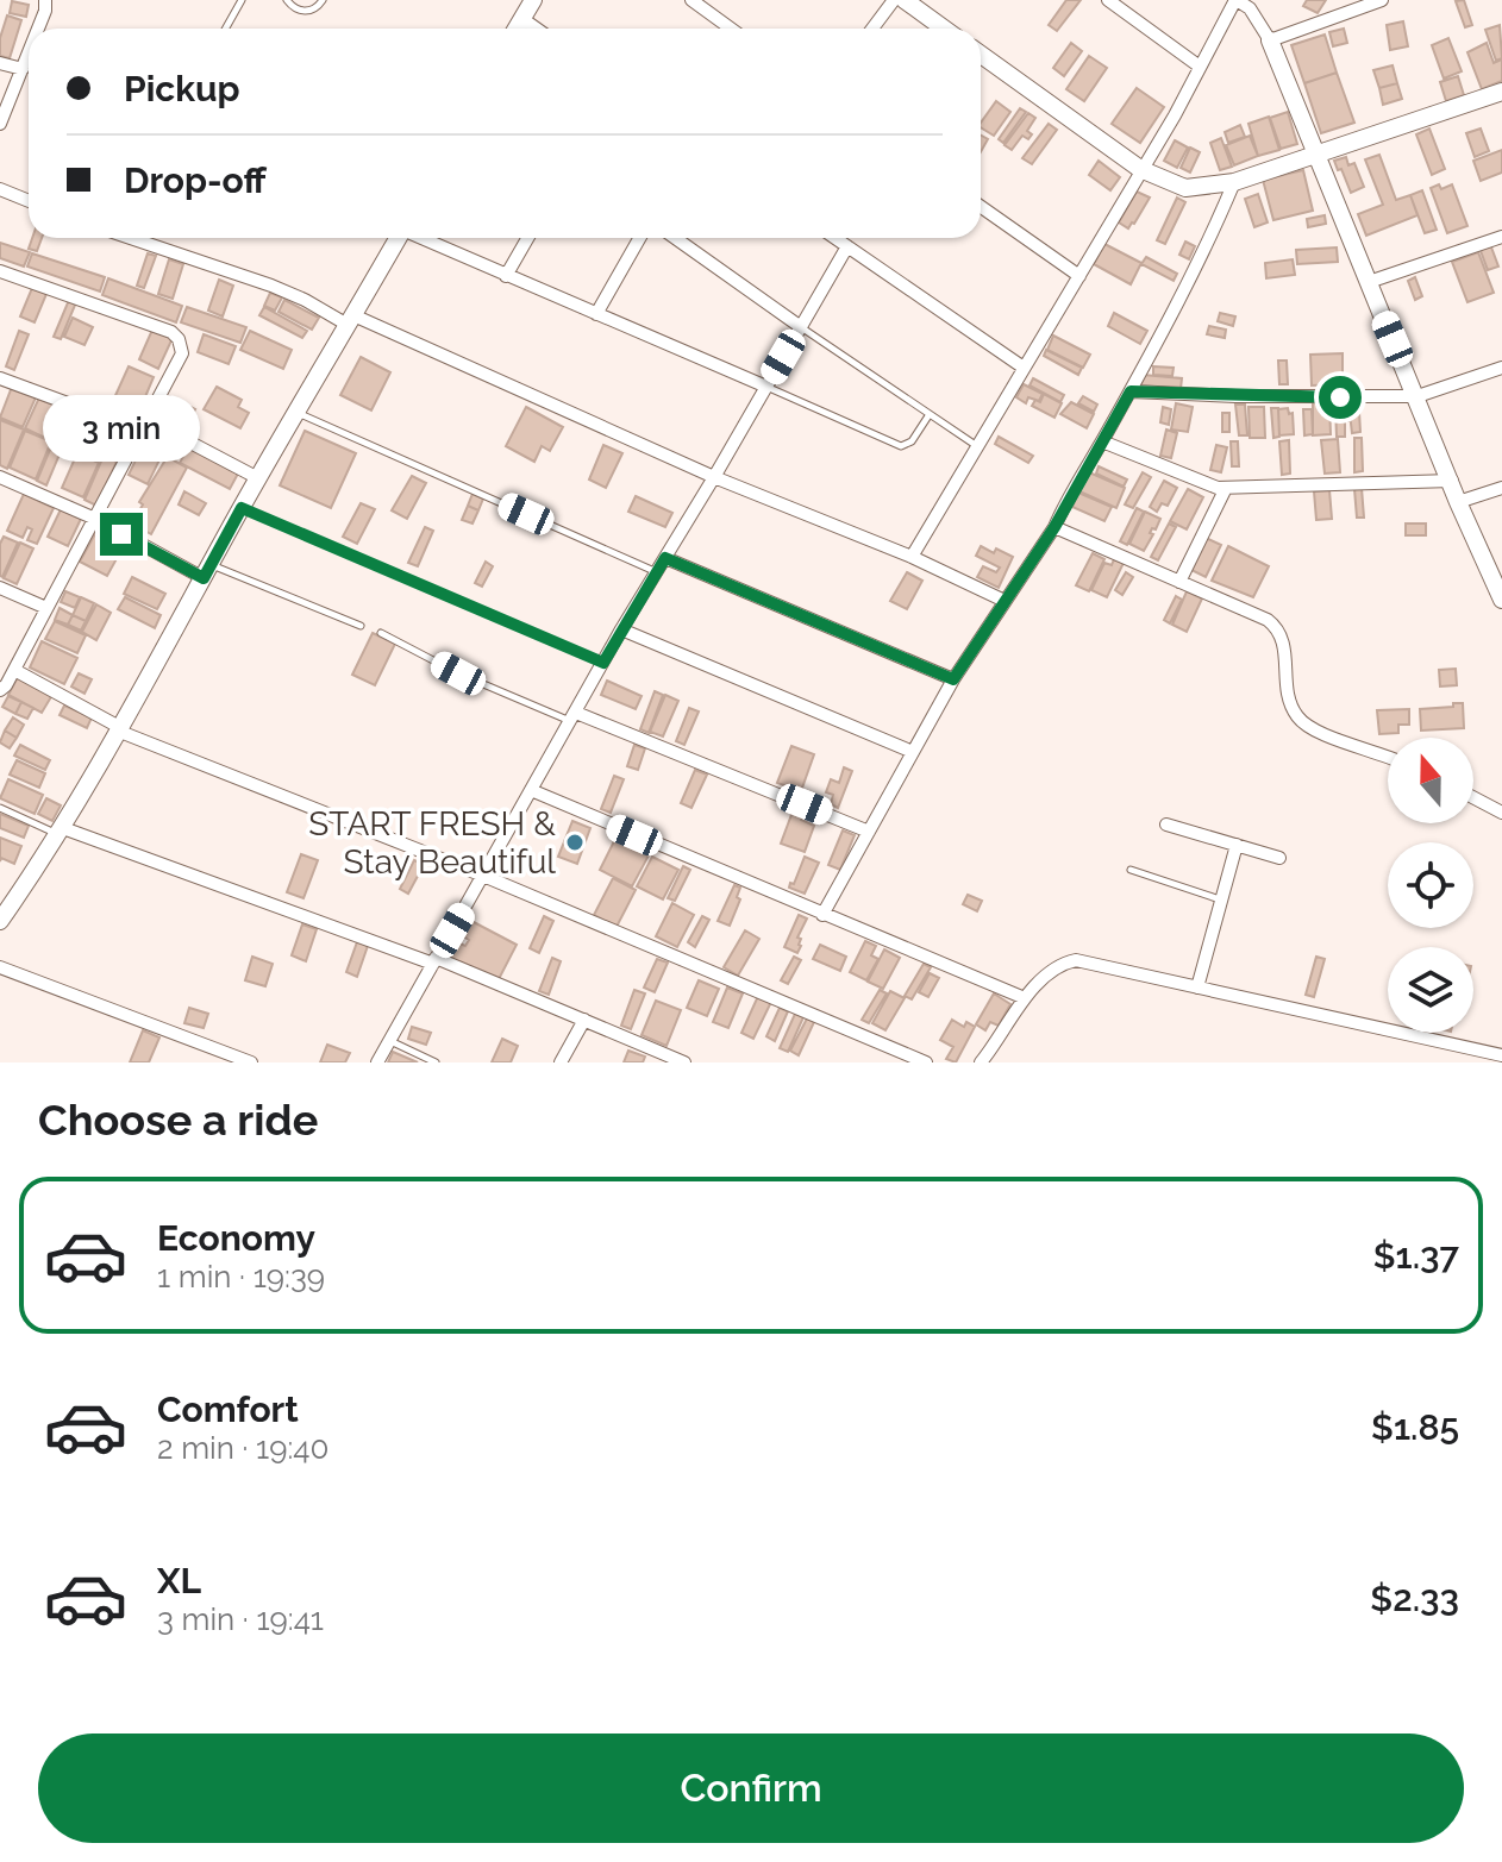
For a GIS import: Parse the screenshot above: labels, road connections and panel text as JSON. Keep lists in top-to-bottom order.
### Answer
{
  "places": ["START FRESH & Stay Beautiful"],
  "north": "top",
  "page": {
    "banner": ["Pickup", "Drop-off"],
    "bubble": "3 min",
    "heading": "Choose a ride",
    "list": [
      {
        "name": "Economy",
        "note": "1 min · 19:39",
        "value": "$1.37"
      },
      {
        "name": "Comfort",
        "note": "2 min · 19:40",
        "value": "$1.85"
      },
      {
        "name": "XL",
        "note": "3 min · 19:41",
        "value": "$2.33"
      }
    ],
    "buttons": "Confirm"
  }
}
